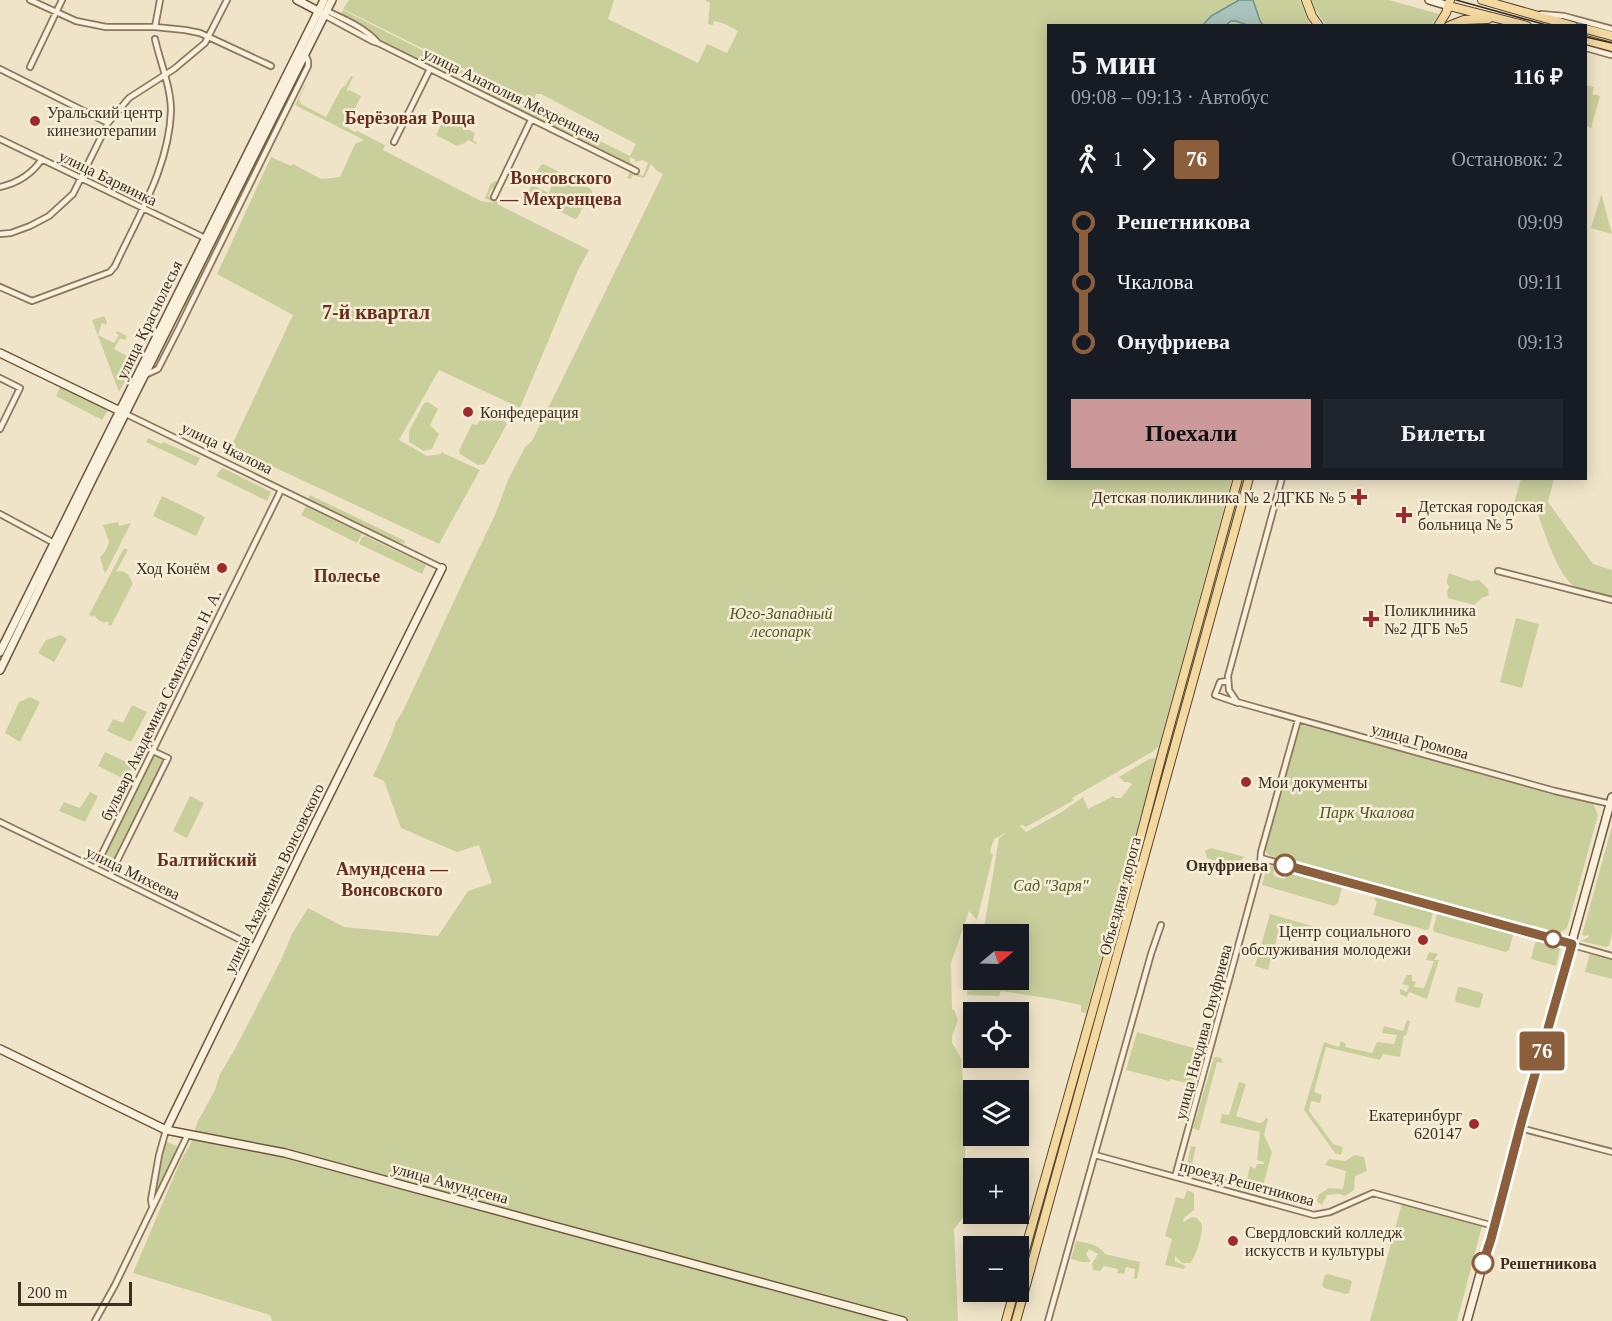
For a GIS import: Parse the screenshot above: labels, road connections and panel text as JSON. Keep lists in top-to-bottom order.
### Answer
{
  "streets": {
    "main road": ["Объездная дорога"],
    "street": [
      "улица Анатолия Мехренцева",
      "улица Барвинка",
      "улица Краснолесья",
      "улица Чкалова",
      "бульвар Академика Семихатова Н. А.",
      "улица Громова",
      "улица Михеева",
      "улица Академика Вонсовского",
      "улица Начдива Онуфриева",
      "улица Амундсена",
      "проезд Решетникова"
    ]
  },
  "crossings": [
    ["улица Анатолия Мехренцева", "улица Краснолесья"],
    ["улица Барвинка", "улица Краснолесья"],
    ["улица Краснолесья", "улица Чкалова"],
    ["улица Чкалова", "бульвар Академика Семихатова Н. А."],
    ["улица Чкалова", "улица Академика Вонсовского"],
    ["бульвар Академика Семихатова Н. А.", "улица Михеева"],
    ["улица Громова", "улица Начдива Онуфриева"],
    ["улица Михеева", "улица Академика Вонсовского"],
    ["улица Академика Вонсовского", "улица Амундсена"],
    ["улица Начдива Онуфриева", "проезд Решетникова"]
  ],
  "districts": [
    "Берёзовая Роща",
    "Вонсовского — Мехренцева",
    "7-й квартал",
    "Полесье",
    "Балтийский",
    "Амундсена — Вонсовского"
  ],
  "parks": ["Юго-Западный лесопарк", "Парк Чкалова", "Сад \"Заря\""],
  "places": {
    "other": [
      "Уральский центр кинезиотерапии",
      "Конфедерация",
      "Ход Конём",
      "Мои документы",
      "Онуфриева",
      "Центр социального обслуживания молодежи",
      "Екатеринбург 620147",
      "Свердловский колледж искусств и культуры",
      "Решетникова"
    ],
    "health": ["Детская поликлиника № 2 ДГКБ № 5", "Детская городская больница № 5", "Поликлиника №2 ДГБ №5"]
  },
  "lines": ["bus line 76"],
  "scale_bar": "200 m",
  "north": "right",
  "page": {
    "on_map": "76",
    "heading": ["5 мин", "09:08 – 09:13 · Автобус", "116 ₽"],
    "legs": ["1", "76", "Остановок: 2"],
    "list": [
      {
        "name": "Решетникова",
        "value": "09:09"
      },
      {
        "name": "Чкалова",
        "value": "09:11"
      },
      {
        "name": "Онуфриева",
        "value": "09:13"
      }
    ],
    "buttons": ["Поехали", "Билеты"],
    "map_buttons": ["+", "−"],
    "scale": "200 m"
  }
}
